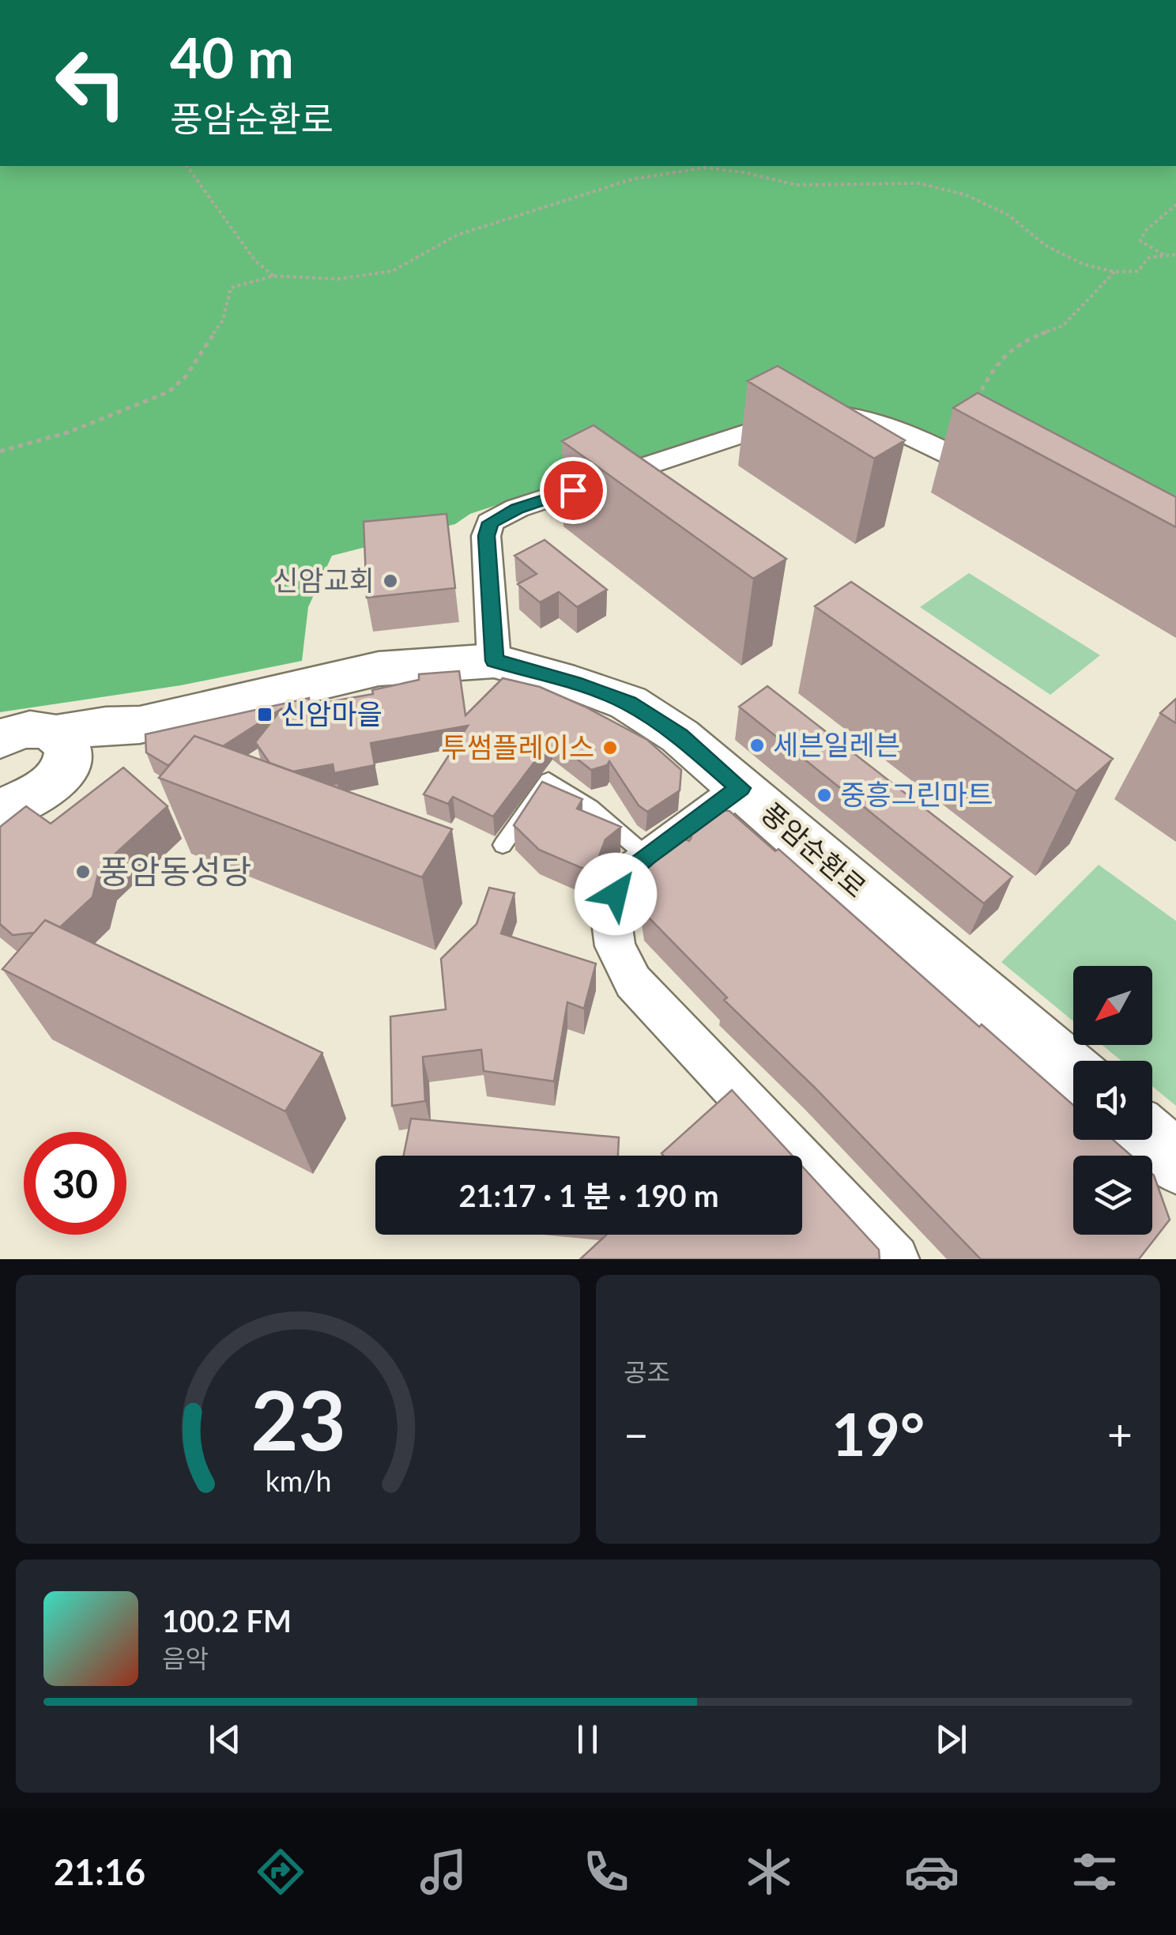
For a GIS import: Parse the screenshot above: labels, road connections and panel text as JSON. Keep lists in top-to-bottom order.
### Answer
{
  "streets": {
    "street": ["풍암순환로"]
  },
  "places": {
    "other": [
      "신암교회",
      "세븐일레븐",
      "투썸플레이스",
      "중흥그린마트",
      "풍암동성당"
    ],
    "transit": ["신암마을"]
  },
  "north": "bottom left",
  "page": {
    "turn": ["40 m", "풍암순환로"],
    "limit": "30",
    "trip": "21:17 · 1 분 · 190 m",
    "tile": "공조",
    "heat": ["−", "19°", "+"],
    "song": ["100.2 FM", "음악"],
    "tabs": "21:16",
    "gauge": ["23", "km/h"]
  }
}
